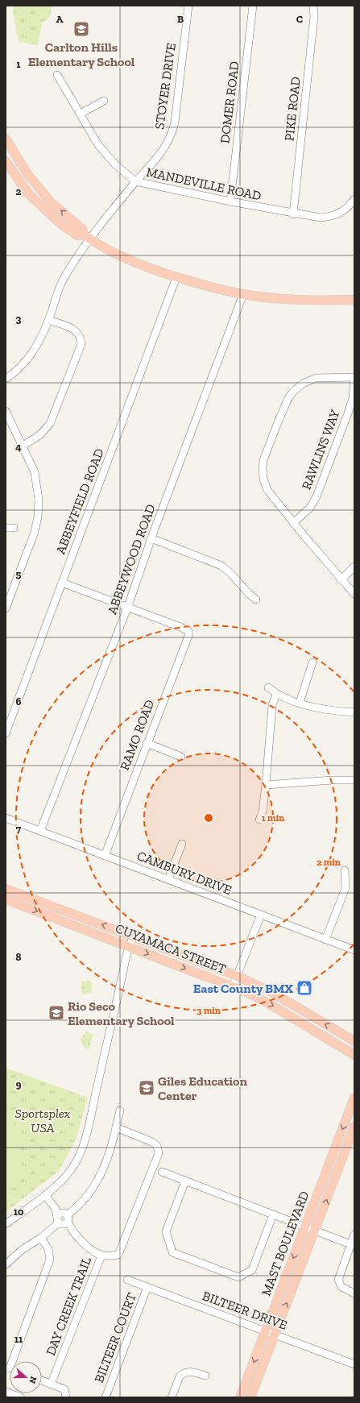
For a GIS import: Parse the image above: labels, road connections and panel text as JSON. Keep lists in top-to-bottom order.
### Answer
{
  "streets": {
    "main road": ["CUYAMACA STREET", "MAST BOULEVARD"],
    "street": [
      "STOYER DRIVE",
      "DOMER ROAD",
      "PIKE ROAD",
      "MANDEVILLE ROAD",
      "RAWLINS WAY",
      "ABBEYFIELD ROAD",
      "ABBEYWOOD ROAD",
      "RAMO ROAD",
      "CAMBURY DRIVE",
      "DAY CREEK TRAIL",
      "BILTEER DRIVE",
      "BILTEER COURT"
    ]
  },
  "crossings": [
    ["STOYER DRIVE", "MANDEVILLE ROAD"],
    ["DOMER ROAD", "MANDEVILLE ROAD"],
    ["PIKE ROAD", "MANDEVILLE ROAD"],
    ["ABBEYWOOD ROAD", "RAMO ROAD"],
    ["ABBEYWOOD ROAD", "CAMBURY DRIVE"],
    ["RAMO ROAD", "CAMBURY DRIVE"],
    ["MAST BOULEVARD", "BILTEER DRIVE"],
    ["BILTEER DRIVE", "BILTEER COURT"]
  ],
  "parks": ["Sportsplex USA"],
  "places": {
    "school or university": ["Carlton Hills Elementary School", "Rio Seco Elementary School", "Giles Education Center"],
    "shop": ["East County BMX"]
  },
  "north": "right",
  "grid": {
    "columns": ["A", "B", "C"],
    "rows": [
      "1",
      "2",
      "3",
      "4",
      "5",
      "6",
      "7",
      "8",
      "9",
      "10",
      "11"
    ]
  },
  "rings": ["1 min", "2 min", "3 min"]
}
